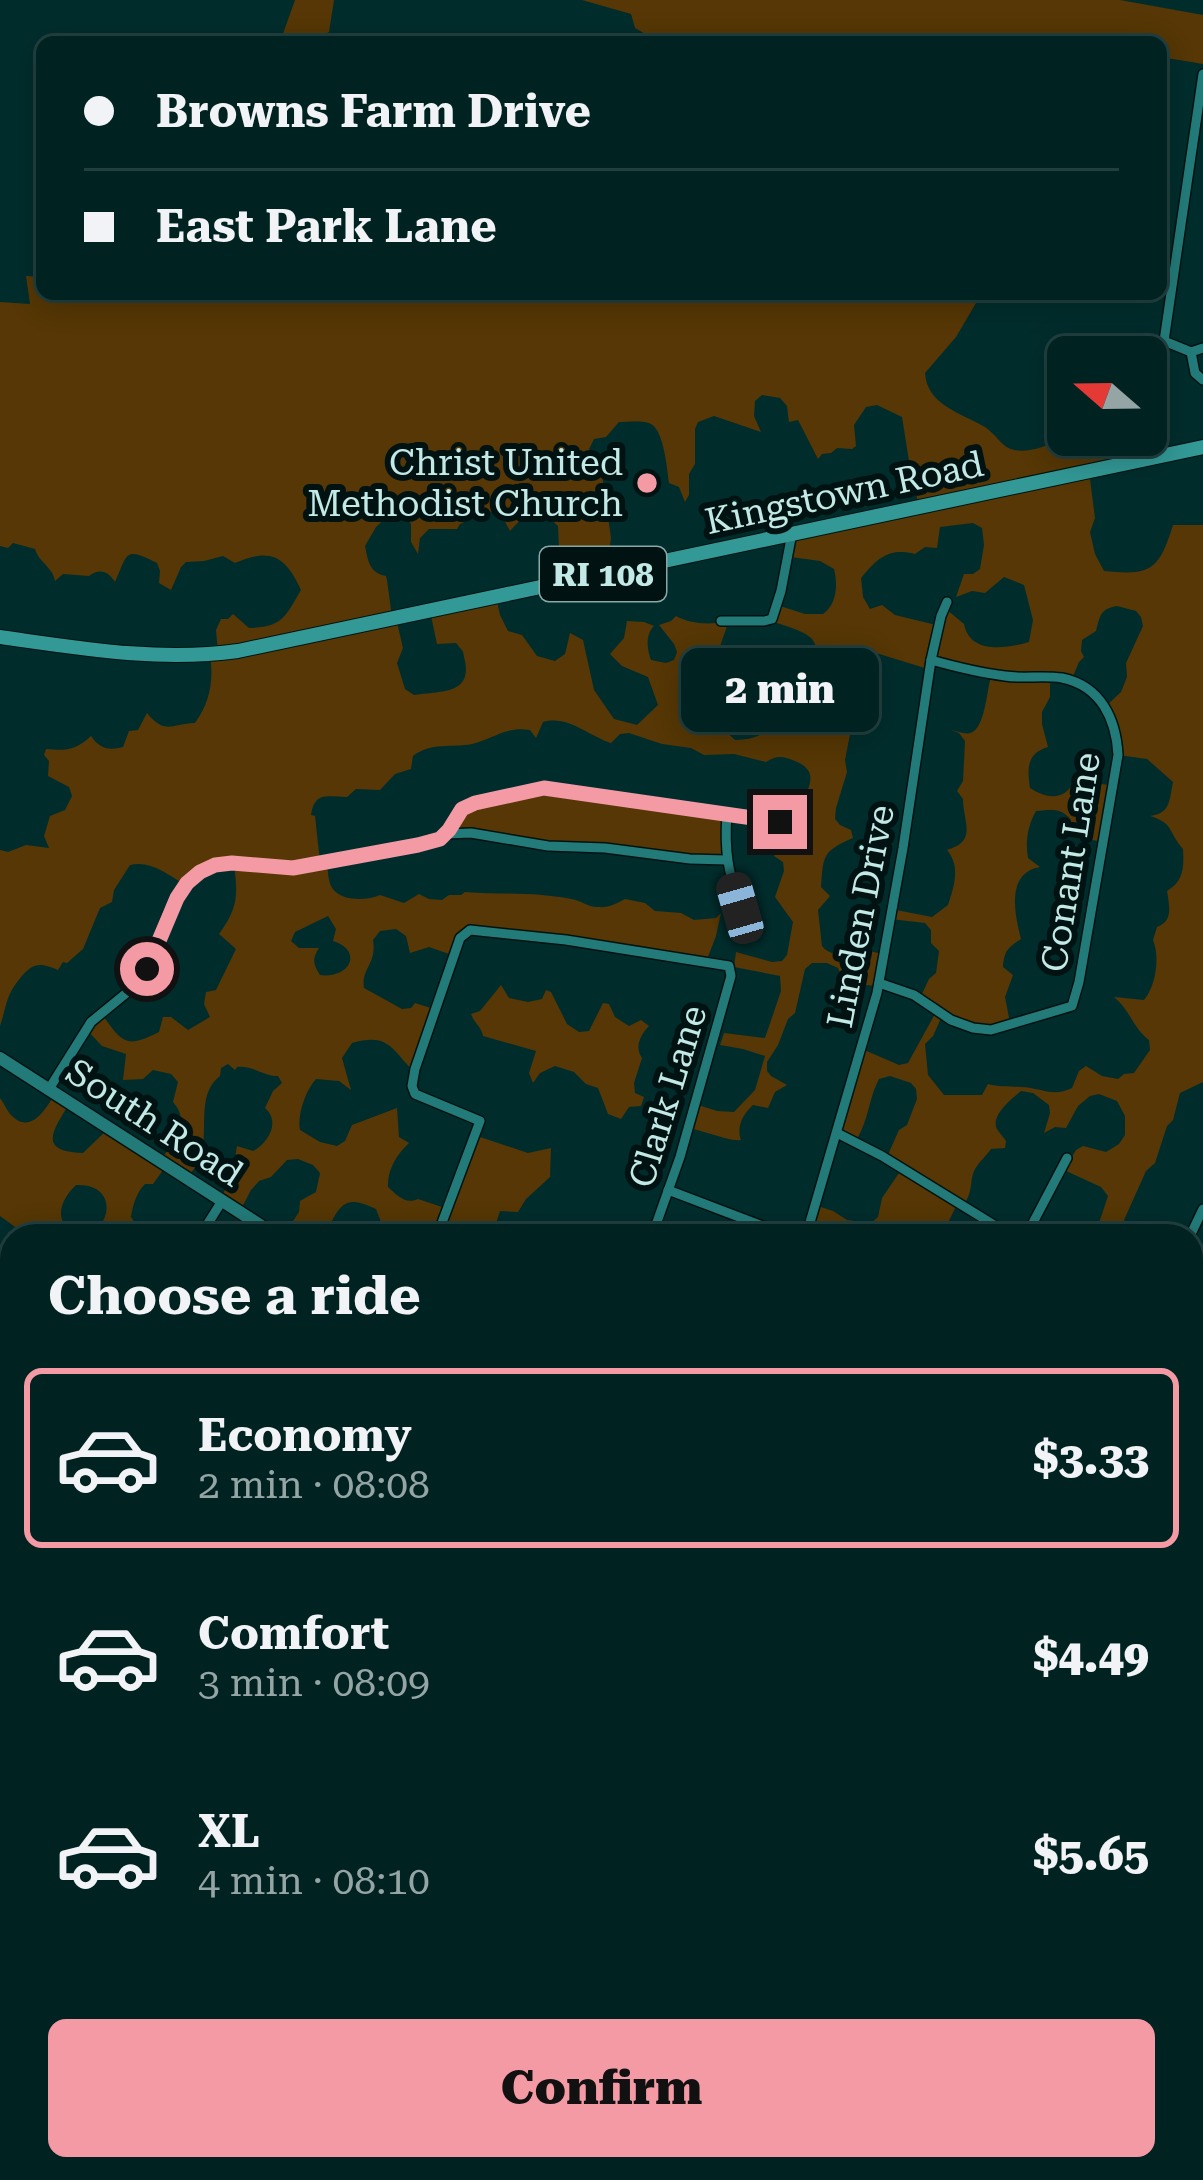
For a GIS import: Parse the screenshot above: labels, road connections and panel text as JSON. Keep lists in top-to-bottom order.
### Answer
{
  "streets": {
    "main road": ["Kingstown Road", "RI 108"],
    "street": [
      "Conant Lane",
      "Linden Drive",
      "Clark Lane",
      "South Road"
    ]
  },
  "crossings": [
    ["Conant Lane", "Linden Drive"]
  ],
  "places": ["Christ United Methodist Church"],
  "north": "left",
  "page": {
    "banner": ["Browns Farm Drive", "East Park Lane"],
    "bubble": "2 min",
    "heading": "Choose a ride",
    "list": [
      {
        "name": "Economy",
        "note": "2 min · 08:08",
        "value": "$3.33"
      },
      {
        "name": "Comfort",
        "note": "3 min · 08:09",
        "value": "$4.49"
      },
      {
        "name": "XL",
        "note": "4 min · 08:10",
        "value": "$5.65"
      }
    ],
    "buttons": "Confirm"
  }
}
